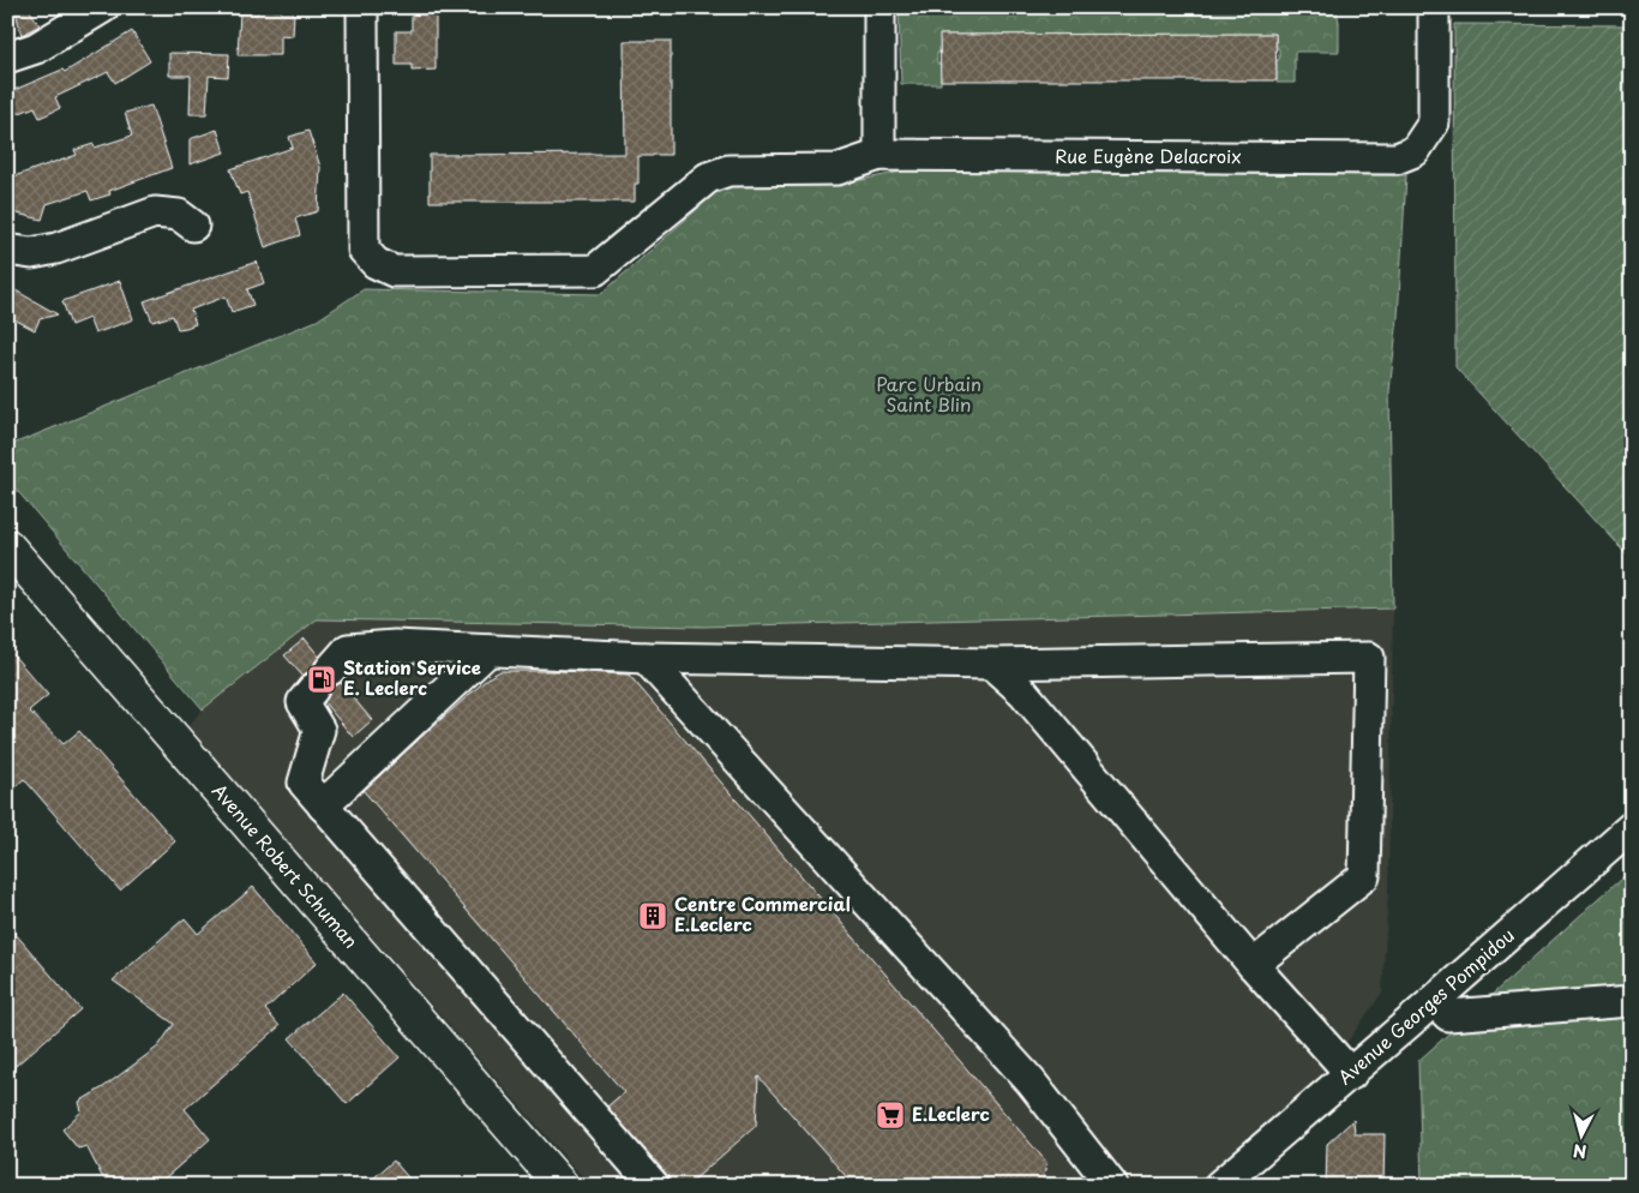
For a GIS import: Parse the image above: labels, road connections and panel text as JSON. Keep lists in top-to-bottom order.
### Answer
{
  "streets": {
    "main road": ["Avenue Robert Schuman"],
    "street": ["Rue Eugène Delacroix", "Avenue Georges Pompidou"]
  },
  "parks": ["Parc Urbain Saint Blin"],
  "places": {
    "fuel station": ["Station Service E. Leclerc"],
    "building": ["Centre Commercial E.Leclerc"],
    "supermarket": ["E.Leclerc"]
  },
  "north": "bottom"
}
